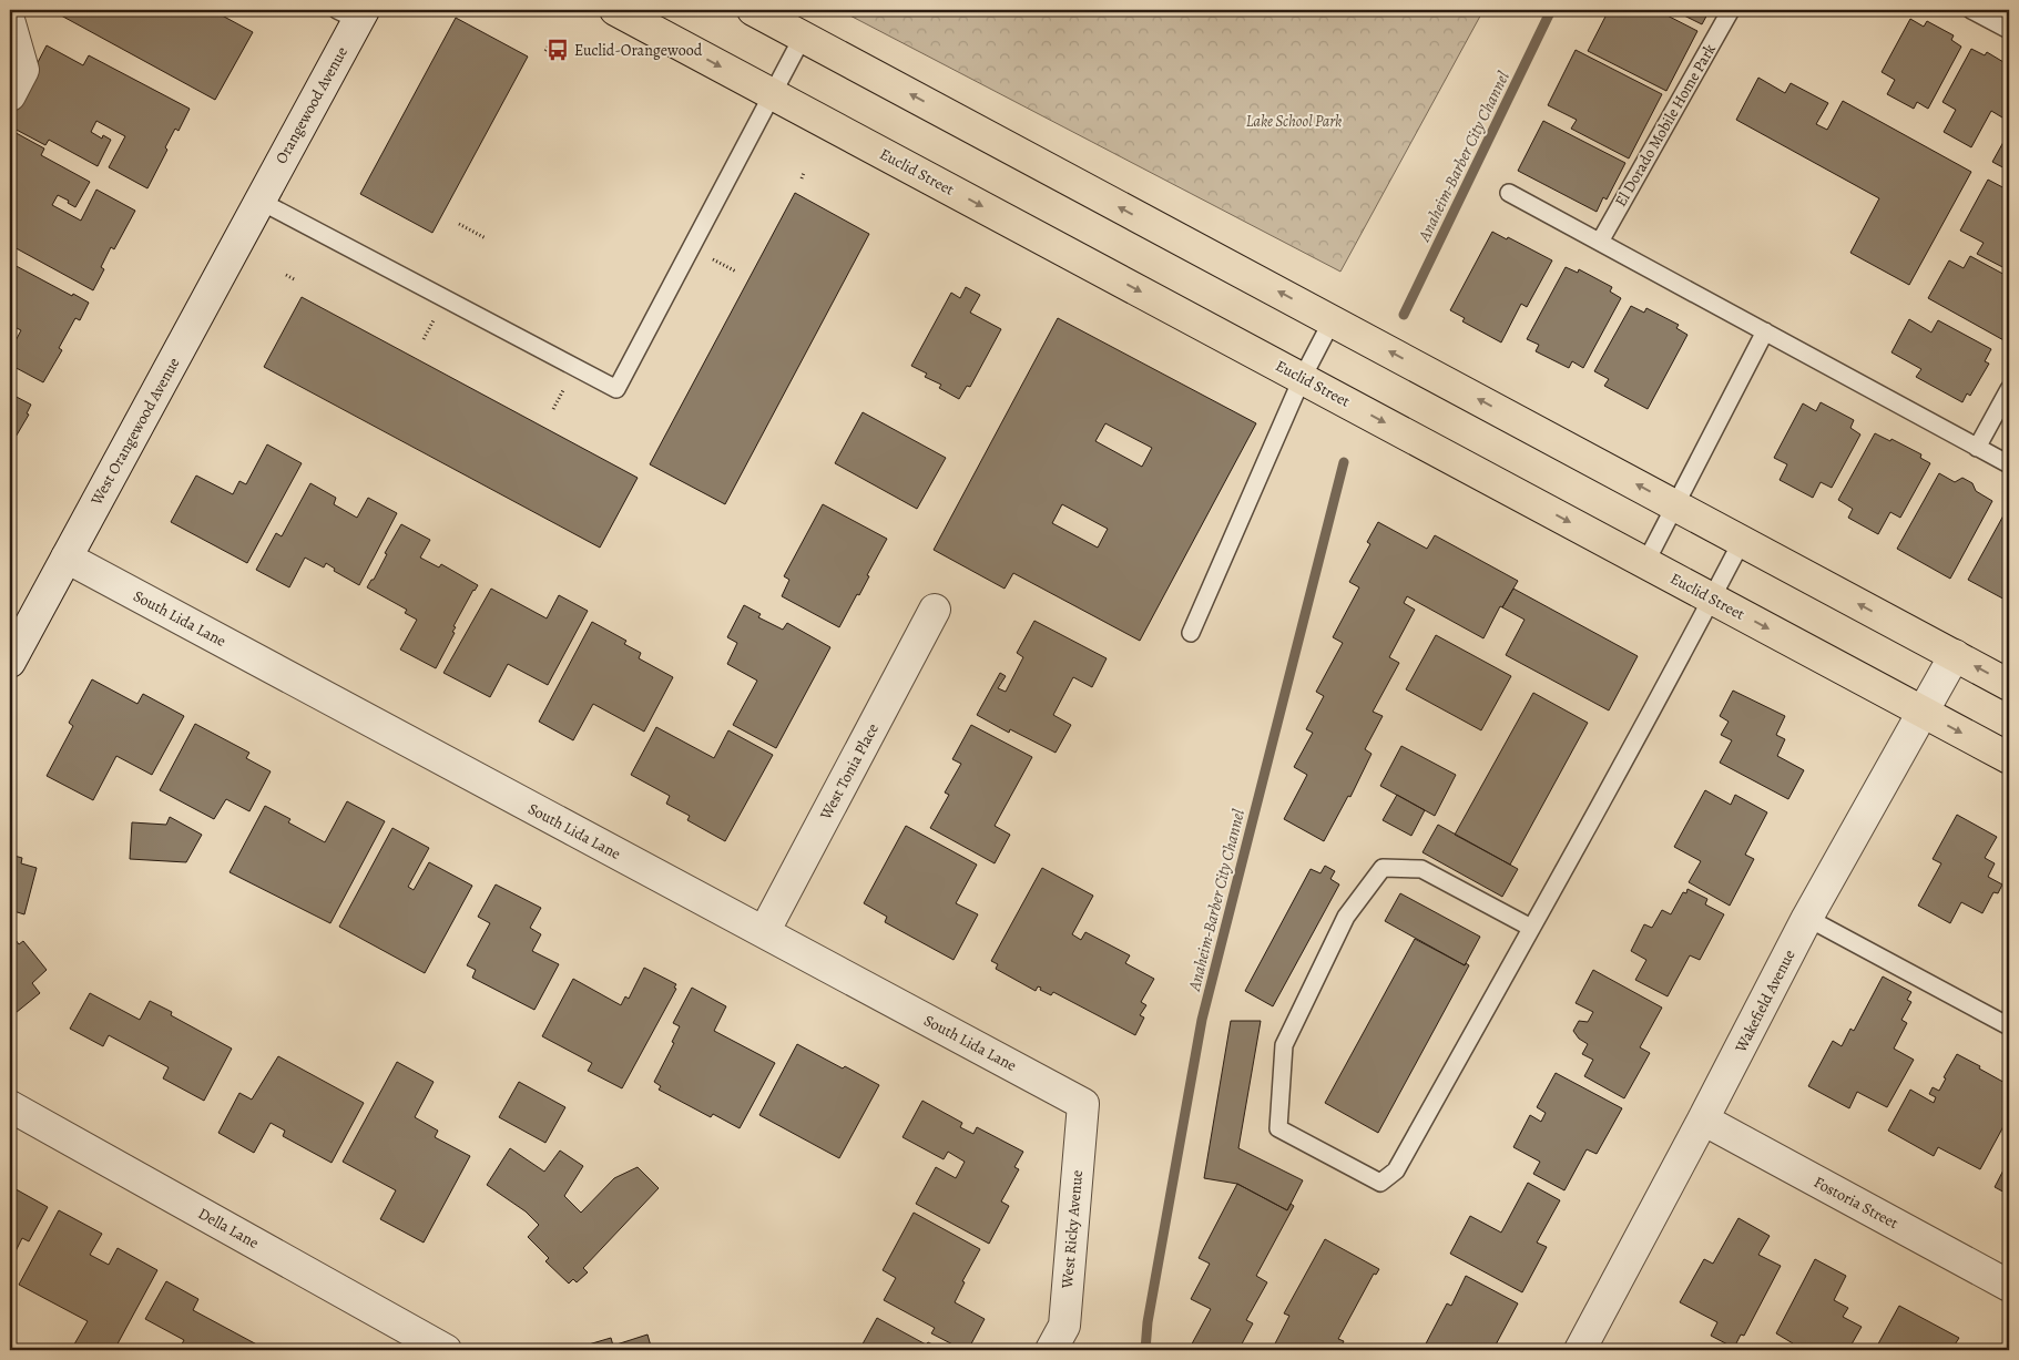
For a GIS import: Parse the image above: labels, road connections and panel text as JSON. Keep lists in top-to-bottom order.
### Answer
{
  "streets": {
    "main road": ["Euclid Street"],
    "street": [
      "Orangewood Avenue",
      "West Orangewood Avenue",
      "South Lida Lane",
      "West Tonia Place",
      "Wakefield Avenue",
      "Fostoria Street",
      "Della Lane",
      "West Ricky Avenue"
    ],
    "lane": ["El Dorado Mobile Home Park"]
  },
  "crossings": [
    ["Orangewood Avenue", "West Orangewood Avenue"],
    ["Euclid Street", "Wakefield Avenue"],
    ["West Orangewood Avenue", "South Lida Lane"],
    ["South Lida Lane", "West Tonia Place"],
    ["South Lida Lane", "West Ricky Avenue"],
    ["Wakefield Avenue", "Fostoria Street"]
  ],
  "water": ["Anaheim-Barber City Channel"],
  "parks": ["Lake School Park"],
  "places": {
    "bus stop": ["Euclid-Orangewood"]
  }
}
